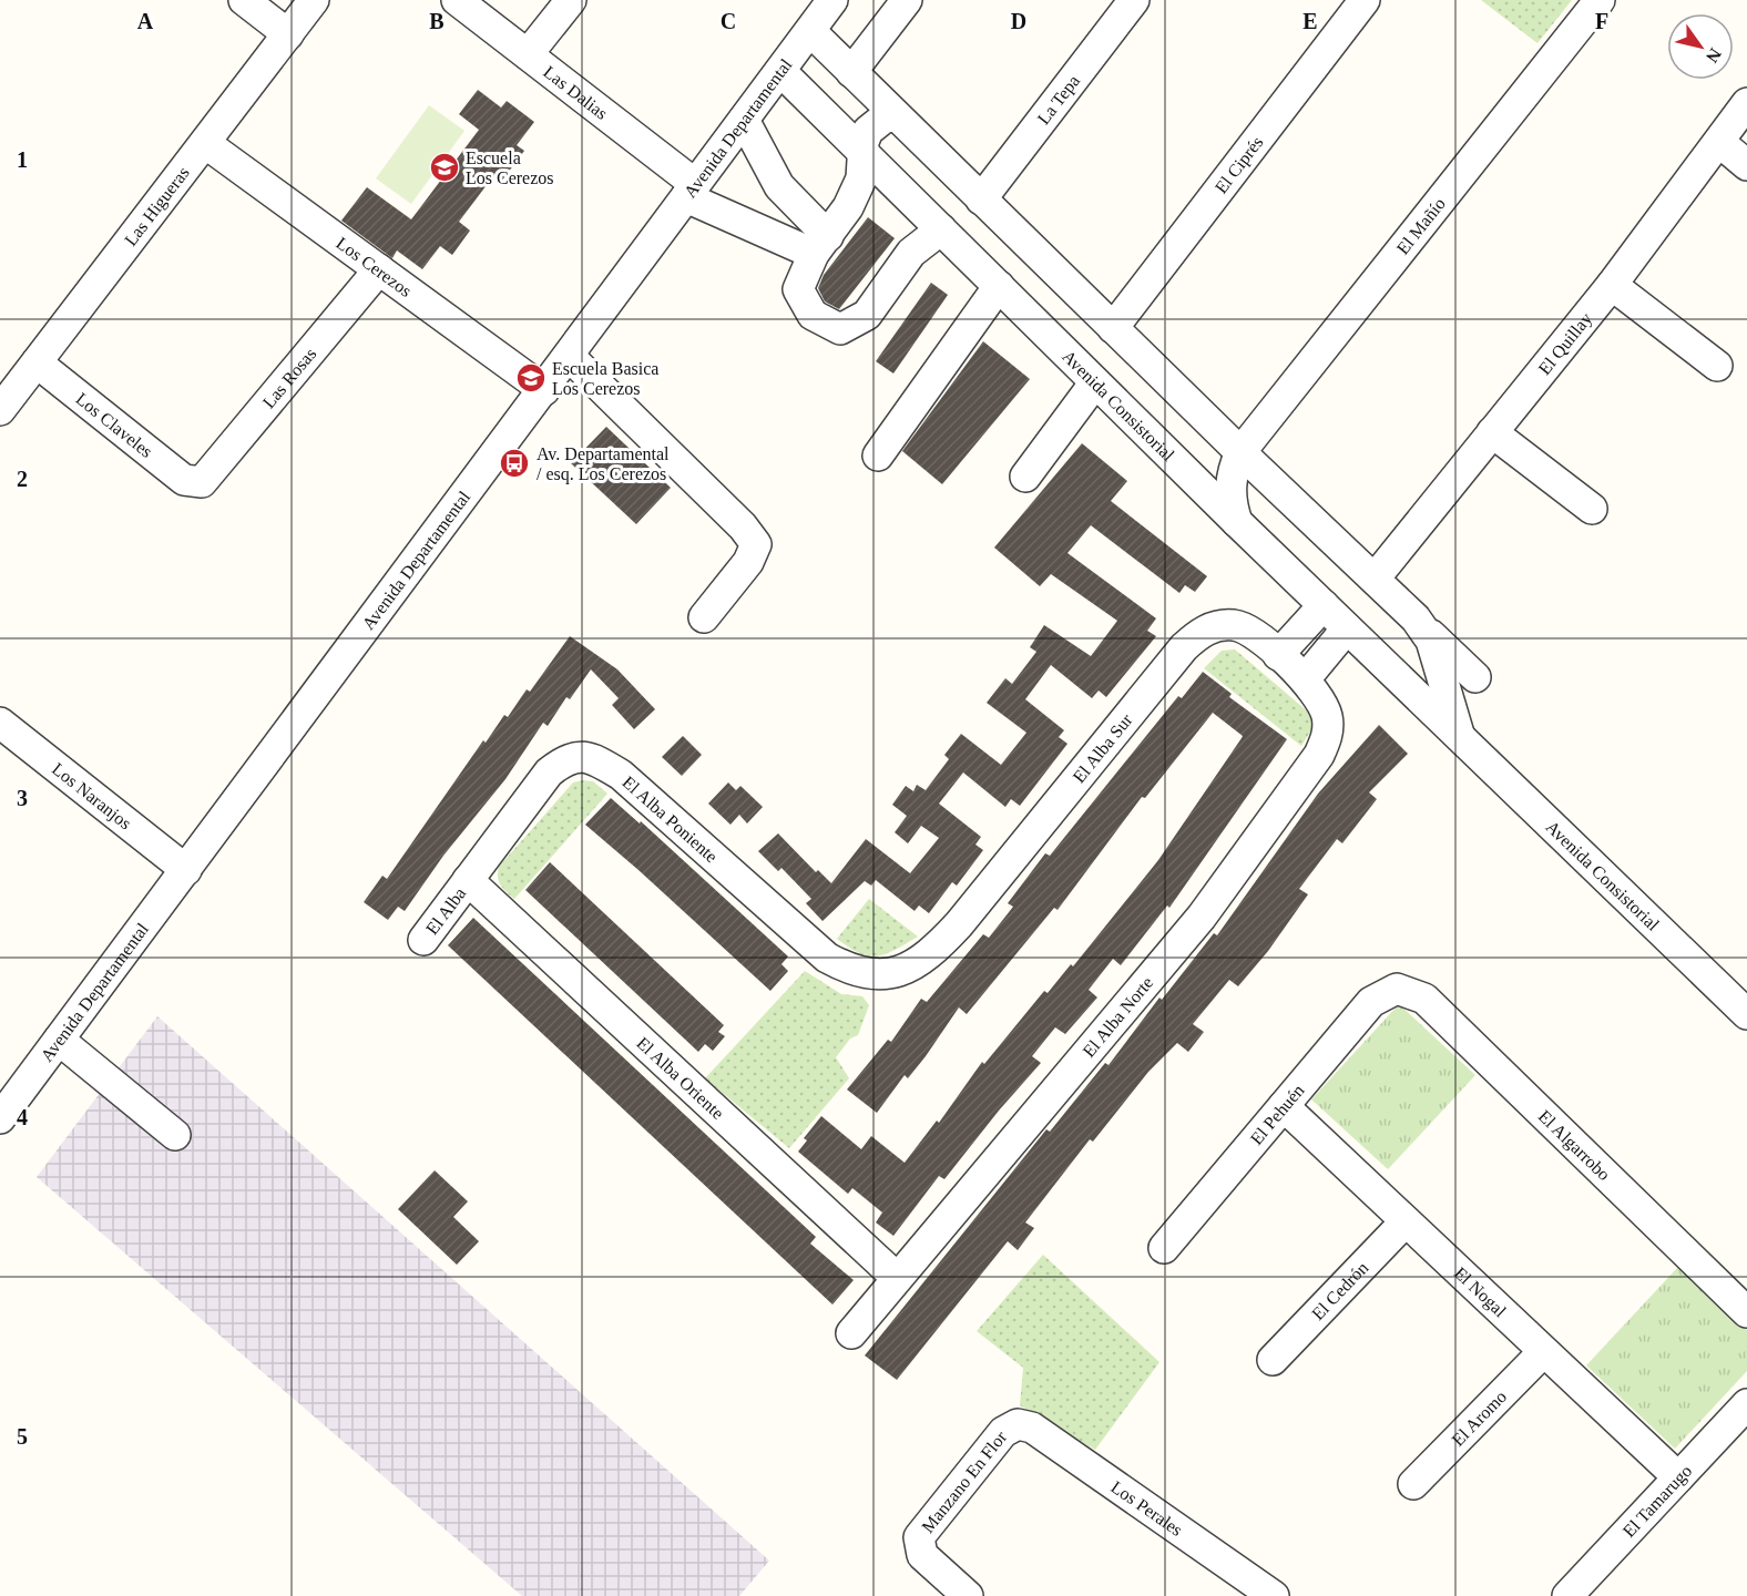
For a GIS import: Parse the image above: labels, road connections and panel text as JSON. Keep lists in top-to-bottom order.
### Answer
{
  "streets": {
    "street": [
      "Las Dalias",
      "La Tepa",
      "Avenida Departamental",
      "El Ciprés",
      "Las Higueras",
      "El Mañío",
      "Los Cerezos",
      "El Quillay",
      "Las Rosas",
      "Avenida Consistorial",
      "Los Claveles",
      "El Alba Sur",
      "Los Naranjos",
      "El Alba Poniente",
      "El Alba",
      "El Alba Norte",
      "El Alba Oriente",
      "El Pehuén",
      "El Algarrobo",
      "El Cedrón",
      "El Nogal",
      "El Aromo",
      "Manzano En Flor",
      "El Tamarugo",
      "Los Perales"
    ]
  },
  "crossings": [
    ["Las Dalias", "Avenida Departamental"],
    ["La Tepa", "Avenida Consistorial"],
    ["Avenida Departamental", "Los Cerezos"],
    ["Avenida Departamental", "Avenida Consistorial"],
    ["Avenida Departamental", "Los Naranjos"],
    ["El Ciprés", "Avenida Consistorial"],
    ["Las Higueras", "Los Cerezos"],
    ["Las Higueras", "Los Claveles"],
    ["El Mañío", "Avenida Consistorial"],
    ["Los Cerezos", "Las Rosas"],
    ["El Quillay", "Avenida Consistorial"],
    ["Las Rosas", "Los Claveles"],
    ["El Alba Sur", "El Alba Poniente"],
    ["El Alba Sur", "El Alba Norte"],
    ["El Alba Poniente", "El Alba"],
    ["El Alba Poniente", "El Alba Oriente"],
    ["El Alba", "El Alba Oriente"],
    ["El Alba Norte", "El Alba Oriente"],
    ["El Pehuén", "El Algarrobo"],
    ["El Pehuén", "El Nogal"],
    ["El Cedrón", "El Nogal"],
    ["El Nogal", "El Aromo"],
    ["El Nogal", "El Tamarugo"],
    ["Manzano En Flor", "Los Perales"]
  ],
  "places": {
    "school or university": ["Escuela Los Cerezos", "Escuela Basica Los Cerezos"],
    "bus stop": ["Av. Departamental / esq. Los Cerezos"]
  },
  "north": "bottom right",
  "grid": {
    "columns": [
      "A",
      "B",
      "C",
      "D",
      "E",
      "F"
    ],
    "rows": [
      "1",
      "2",
      "3",
      "4",
      "5"
    ]
  }
}
